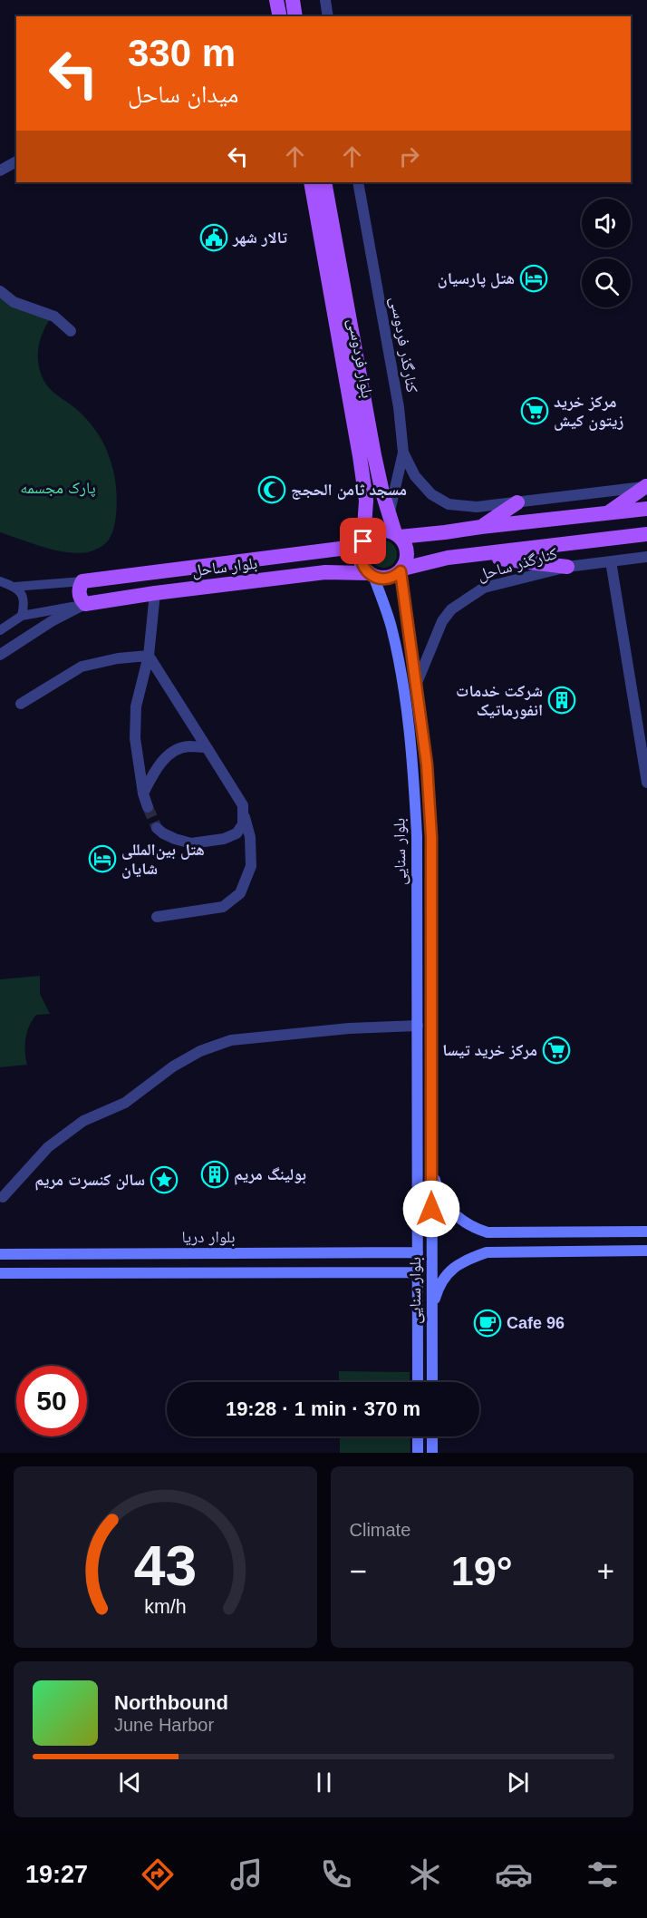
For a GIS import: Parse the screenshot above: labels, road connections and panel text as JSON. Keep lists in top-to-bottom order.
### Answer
{
  "streets": {
    "main road": [
      "بلوار فردوسی",
      "بلوار ساحل",
      "بلوار سنایی",
      "بلوار دریا"
    ],
    "street": ["کنارگذر فردوسی", "کنارگذر ساحل"]
  },
  "crossings": [
    ["کنارگذر فردوسی", "بلوار فردوسی"],
    ["بلوار فردوسی", "بلوار ساحل"],
    ["بلوار فردوسی", "بلوار سنایی"],
    ["کنارگذر ساحل", "بلوار سنایی"],
    ["بلوار ساحل", "بلوار سنایی"],
    ["بلوار سنایی", "بلوار دریا"]
  ],
  "parks": ["پارک مجسمه"],
  "places": {
    "public building": ["تالار شهر"],
    "hotel": ["هتل پارسیان", "هتل بین‌المللی شایان"],
    "supermarket": ["مرکز خرید زیتون کیش", "مرکز خرید تیسا"],
    "mosque": ["مسجد ثامن الحجج"],
    "building": ["شرکت خدمات انفورماتیک", "بولینگ مریم"],
    "place": ["سالن کنسرت مریم"],
    "cafe": ["Cafe 96"]
  },
  "page": {
    "turn": ["330 m", "میدان ساحل"],
    "limit": "50",
    "trip": "19:28 · 1 min · 370 m",
    "tile": "Climate",
    "heat": ["−", "19°", "+"],
    "song": ["Northbound", "June Harbor"],
    "tabs": "19:27",
    "gauge": ["43", "km/h"]
  }
}
